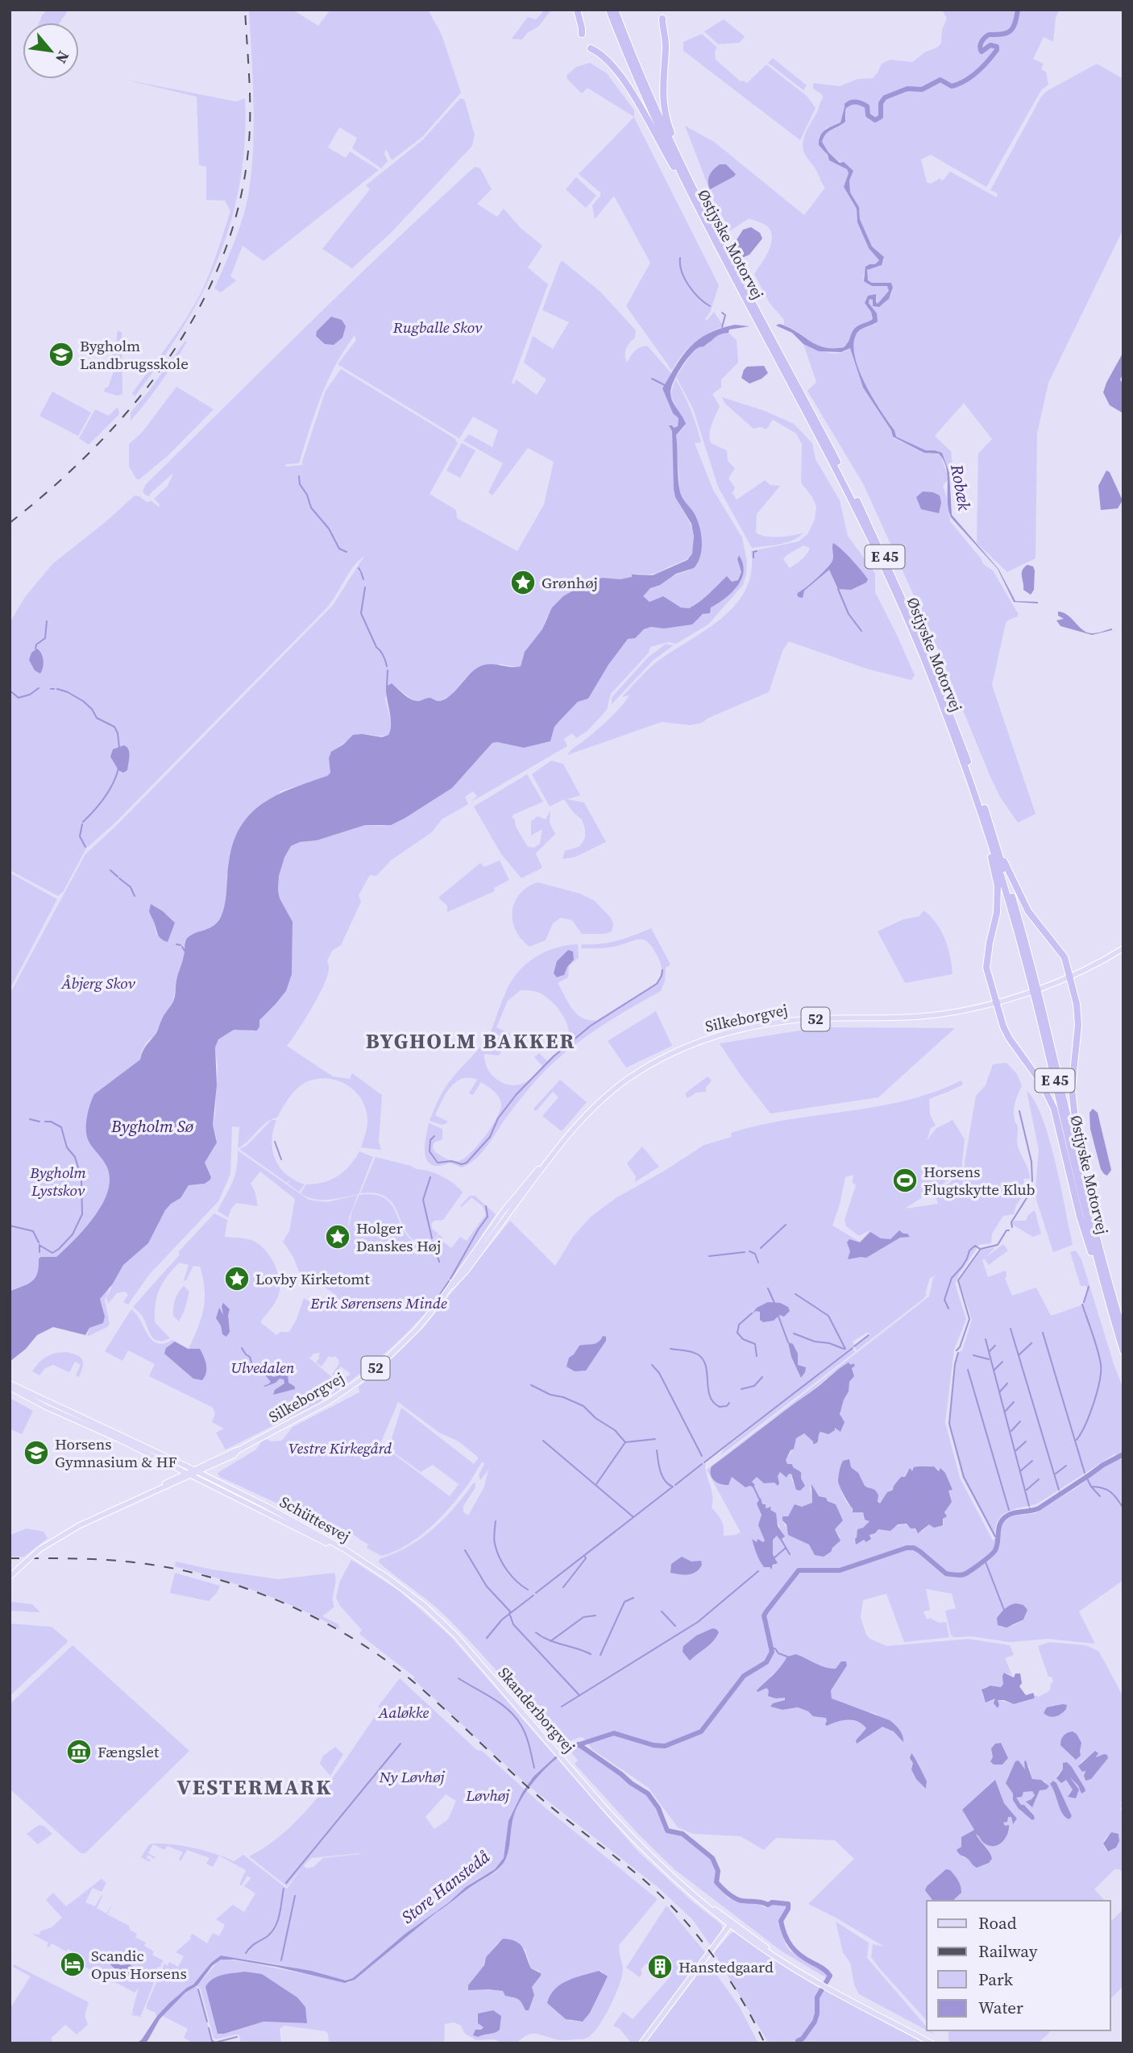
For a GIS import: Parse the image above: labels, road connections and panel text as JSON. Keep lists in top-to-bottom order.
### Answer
{
  "streets": {
    "highway": ["Østjyske Motorvej", "E 45"],
    "main road": [
      "Silkeborgvej",
      "52",
      "Schüttesvej",
      "Skanderborgvej"
    ]
  },
  "crossings": [
    ["Silkeborgvej", "Schüttesvej"],
    ["Schüttesvej", "Skanderborgvej"]
  ],
  "districts": ["BYGHOLM BAKKER", "VESTERMARK"],
  "water": ["Robæk", "Bygholm Sø", "Store Hanstedå"],
  "parks": [
    "Rugballe Skov",
    "Åbjerg Skov",
    "Bygholm Lystskov",
    "Erik Sørensens Minde",
    "Ulvedalen",
    "Vestre Kirkegård",
    "Aaløkke",
    "Ny Løvhøj",
    "Løvhøj"
  ],
  "places": {
    "school or university": ["Bygholm Landbrugsskole", "Horsens Gymnasium & HF"],
    "place": ["Grønhøj", "Holger Danskes Høj", "Lovby Kirketomt"],
    "sports": ["Horsens Flugtskytte Klub"],
    "museum": ["Fængslet"],
    "hotel": ["Scandic Opus Horsens"],
    "building": ["Hanstedgaard"]
  },
  "legend": [
    "Road",
    "Railway",
    "Park",
    "Water"
  ],
  "north": "bottom right"
}
